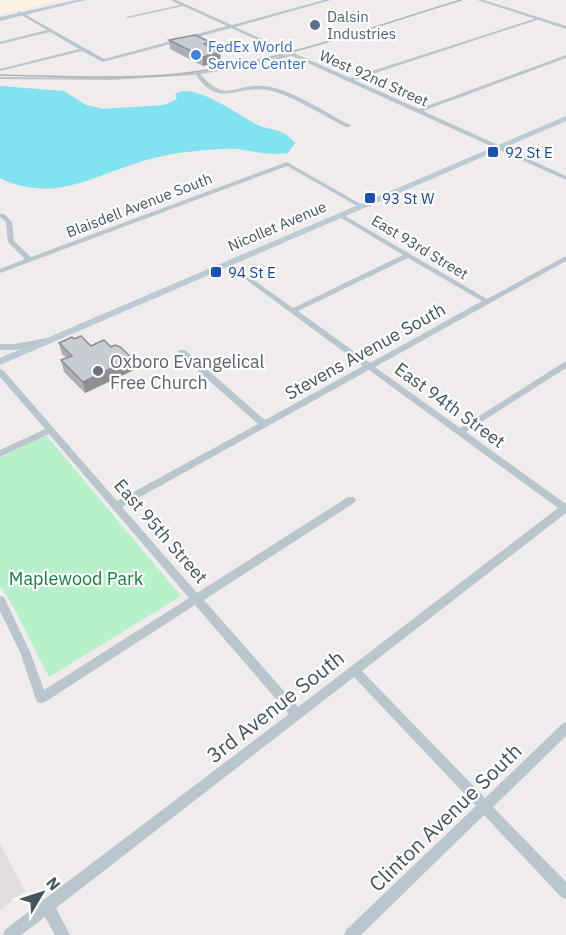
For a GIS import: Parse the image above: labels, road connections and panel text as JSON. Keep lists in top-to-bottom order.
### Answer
{
  "streets": {
    "main road": ["Nicollet Avenue"],
    "street": [
      "West 92nd Street",
      "Blaisdell Avenue South",
      "East 93rd Street",
      "Stevens Avenue South",
      "East 94th Street",
      "East 95th Street",
      "3rd Avenue South",
      "Clinton Avenue South"
    ]
  },
  "crossings": [
    ["West 92nd Street", "Nicollet Avenue"],
    ["Blaisdell Avenue South", "Nicollet Avenue"],
    ["Nicollet Avenue", "East 93rd Street"],
    ["Nicollet Avenue", "East 94th Street"],
    ["East 93rd Street", "Stevens Avenue South"],
    ["Stevens Avenue South", "East 94th Street"],
    ["Stevens Avenue South", "East 95th Street"],
    ["East 94th Street", "3rd Avenue South"],
    ["East 95th Street", "3rd Avenue South"]
  ],
  "parks": ["Maplewood Park"],
  "places": {
    "other": ["Dalsin Industries", "FedEx World Service Center", "Oxboro Evangelical Free Church"],
    "transit": ["92 St E", "93 St W", "94 St E"]
  },
  "north": "top right"
}
